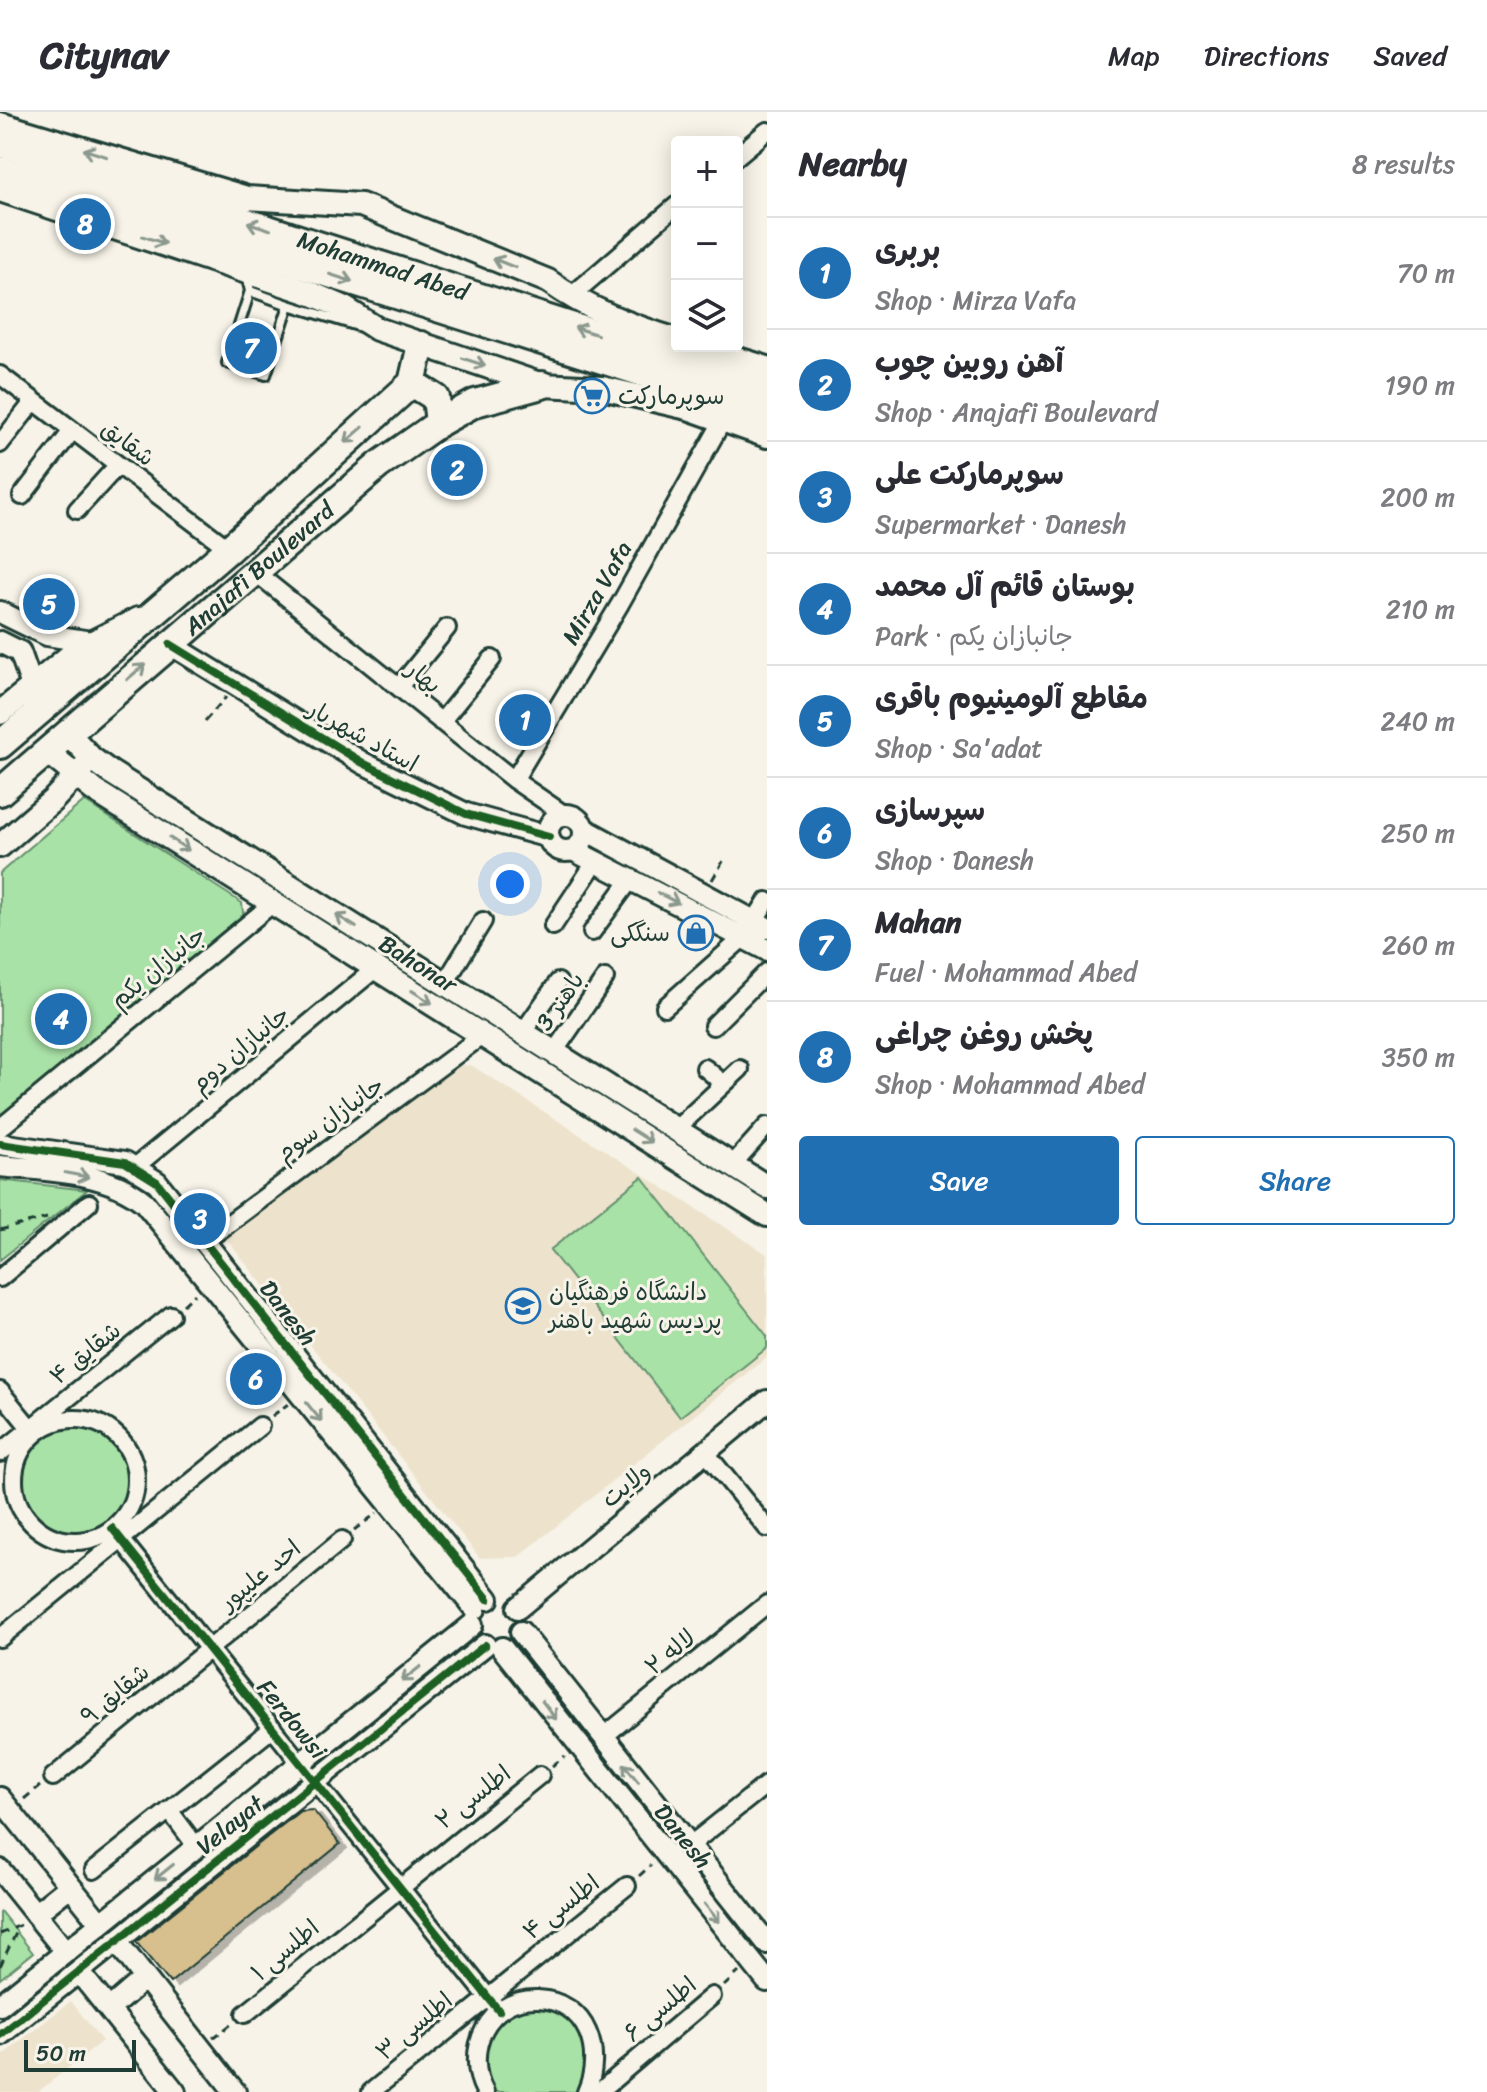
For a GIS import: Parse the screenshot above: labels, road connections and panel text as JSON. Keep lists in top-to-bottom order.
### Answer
{
  "streets": {
    "main road": ["Mohammad Abed", "Anajafi Boulevard", "Bahonar"],
    "street": [
      "شقایق",
      "Mirza Vafa",
      "بهار",
      "استاد شهریار",
      "جانبازان یکم",
      "باهنر 3",
      "جانبازان دوم",
      "جانبازان سوم",
      "Danesh",
      "شقایق ۴",
      "ولایت",
      "احد علیپور",
      "لاله ۲",
      "شقایق ۹",
      "Ferdowsi",
      "اطلسی ۲",
      "Velayat",
      "اطلسی ۴",
      "اطلسی ۱",
      "اطلسی ۶",
      "اطلسی ۳"
    ]
  },
  "crossings": [
    ["شقایق", "Anajafi Boulevard"],
    ["Anajafi Boulevard", "بهار"],
    ["Anajafi Boulevard", "استاد شهریار"],
    ["Anajafi Boulevard", "Bahonar"],
    ["Mirza Vafa", "بهار"],
    ["بهار", "استاد شهریار"],
    ["Bahonar", "جانبازان یکم"],
    ["Bahonar", "باهنر 3"],
    ["Bahonar", "جانبازان دوم"],
    ["Bahonar", "جانبازان سوم"],
    ["جانبازان دوم", "Danesh"],
    ["جانبازان سوم", "Danesh"],
    ["Danesh", "ولایت"],
    ["Danesh", "لاله ۲"],
    ["Danesh", "اطلسی ۲"],
    ["Danesh", "Velayat"],
    ["Danesh", "اطلسی ۴"],
    ["Danesh", "اطلسی ۶"],
    ["شقایق ۴", "Ferdowsi"],
    ["ولایت", "Velayat"],
    ["احد علیپور", "شقایق ۹"],
    ["احد علیپور", "Ferdowsi"],
    ["شقایق ۹", "Ferdowsi"],
    ["Ferdowsi", "اطلسی ۲"],
    ["Ferdowsi", "Velayat"],
    ["Ferdowsi", "اطلسی ۴"],
    ["Ferdowsi", "اطلسی ۱"],
    ["Ferdowsi", "اطلسی ۳"],
    ["اطلسی ۲", "اطلسی ۱"],
    ["اطلسی ۴", "اطلسی ۳"]
  ],
  "places": {
    "supermarket": ["سوپرمارکت"],
    "shop": ["سنگکی"],
    "school or university": ["دانشگاه فرهنگیان پردیس شهید باهنر"]
  },
  "scale_bar": "50 m",
  "page": {
    "header": "Citynav",
    "nav": ["Map", "Directions", "Saved"],
    "heading": ["Nearby", "8 results"],
    "map_buttons": ["+", "−"],
    "pins": [
      "8",
      "7",
      "2",
      "5",
      "1",
      "4",
      "3",
      "6"
    ],
    "list": [
      {
        "mark": "1",
        "name": "بربری",
        "note": "Shop · Mirza Vafa",
        "value": "70 m"
      },
      {
        "mark": "2",
        "name": "آهن روبین چوب",
        "note": "Shop · Anajafi Boulevard",
        "value": "190 m"
      },
      {
        "mark": "3",
        "name": "سوپرمارکت علی",
        "note": "Supermarket · Danesh",
        "value": "200 m"
      },
      {
        "mark": "4",
        "name": "بوستان قائم آل محمد",
        "note": "Park · جانبازان یکم",
        "value": "210 m"
      },
      {
        "mark": "5",
        "name": "مقاطع آلومینیوم باقری",
        "note": "Shop · Sa'adat",
        "value": "240 m"
      },
      {
        "mark": "6",
        "name": "سپرسازی",
        "note": "Shop · Danesh",
        "value": "250 m"
      },
      {
        "mark": "7",
        "name": "Mahan",
        "note": "Fuel · Mohammad Abed",
        "value": "260 m"
      },
      {
        "mark": "8",
        "name": "پخش روغن چراغی",
        "note": "Shop · Mohammad Abed",
        "value": "350 m"
      }
    ],
    "buttons": ["Save", "Share"],
    "scale": "50 m"
  }
}
